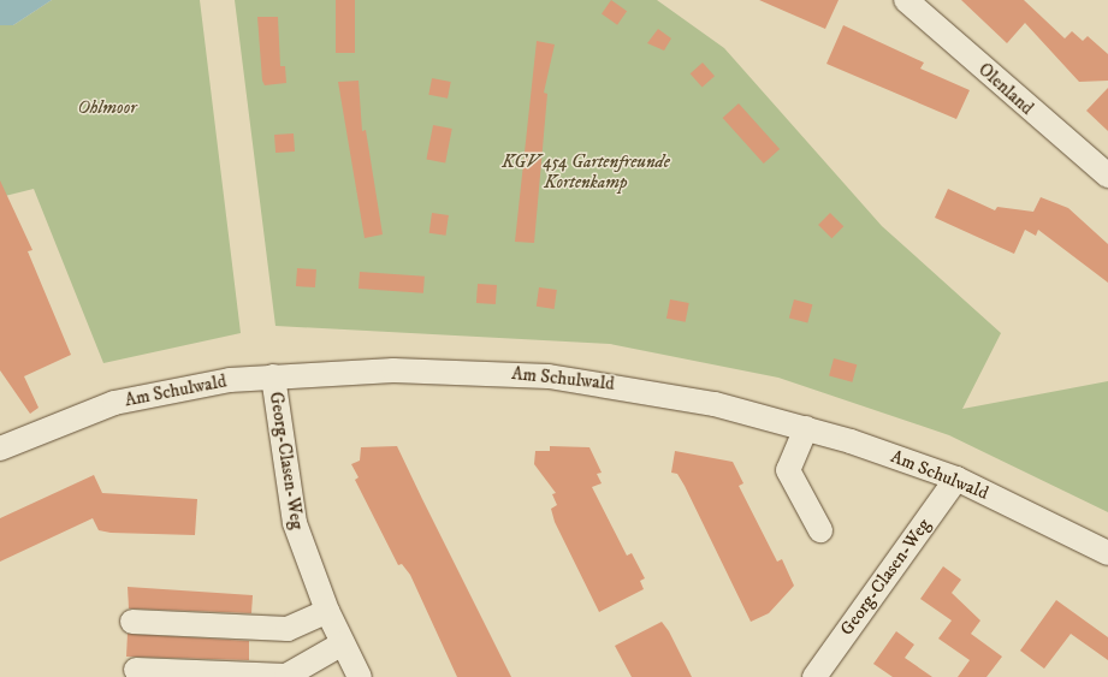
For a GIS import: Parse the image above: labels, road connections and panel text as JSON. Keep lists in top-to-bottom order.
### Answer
{
  "streets": {
    "street": ["Olenland", "Am Schulwald", "Georg-Clasen-Weg"]
  },
  "crossings": [
    ["Am Schulwald", "Georg-Clasen-Weg"]
  ],
  "parks": ["Ohlmoor", "KGV 454 Gartenfreunde Kortenkamp"]
}
